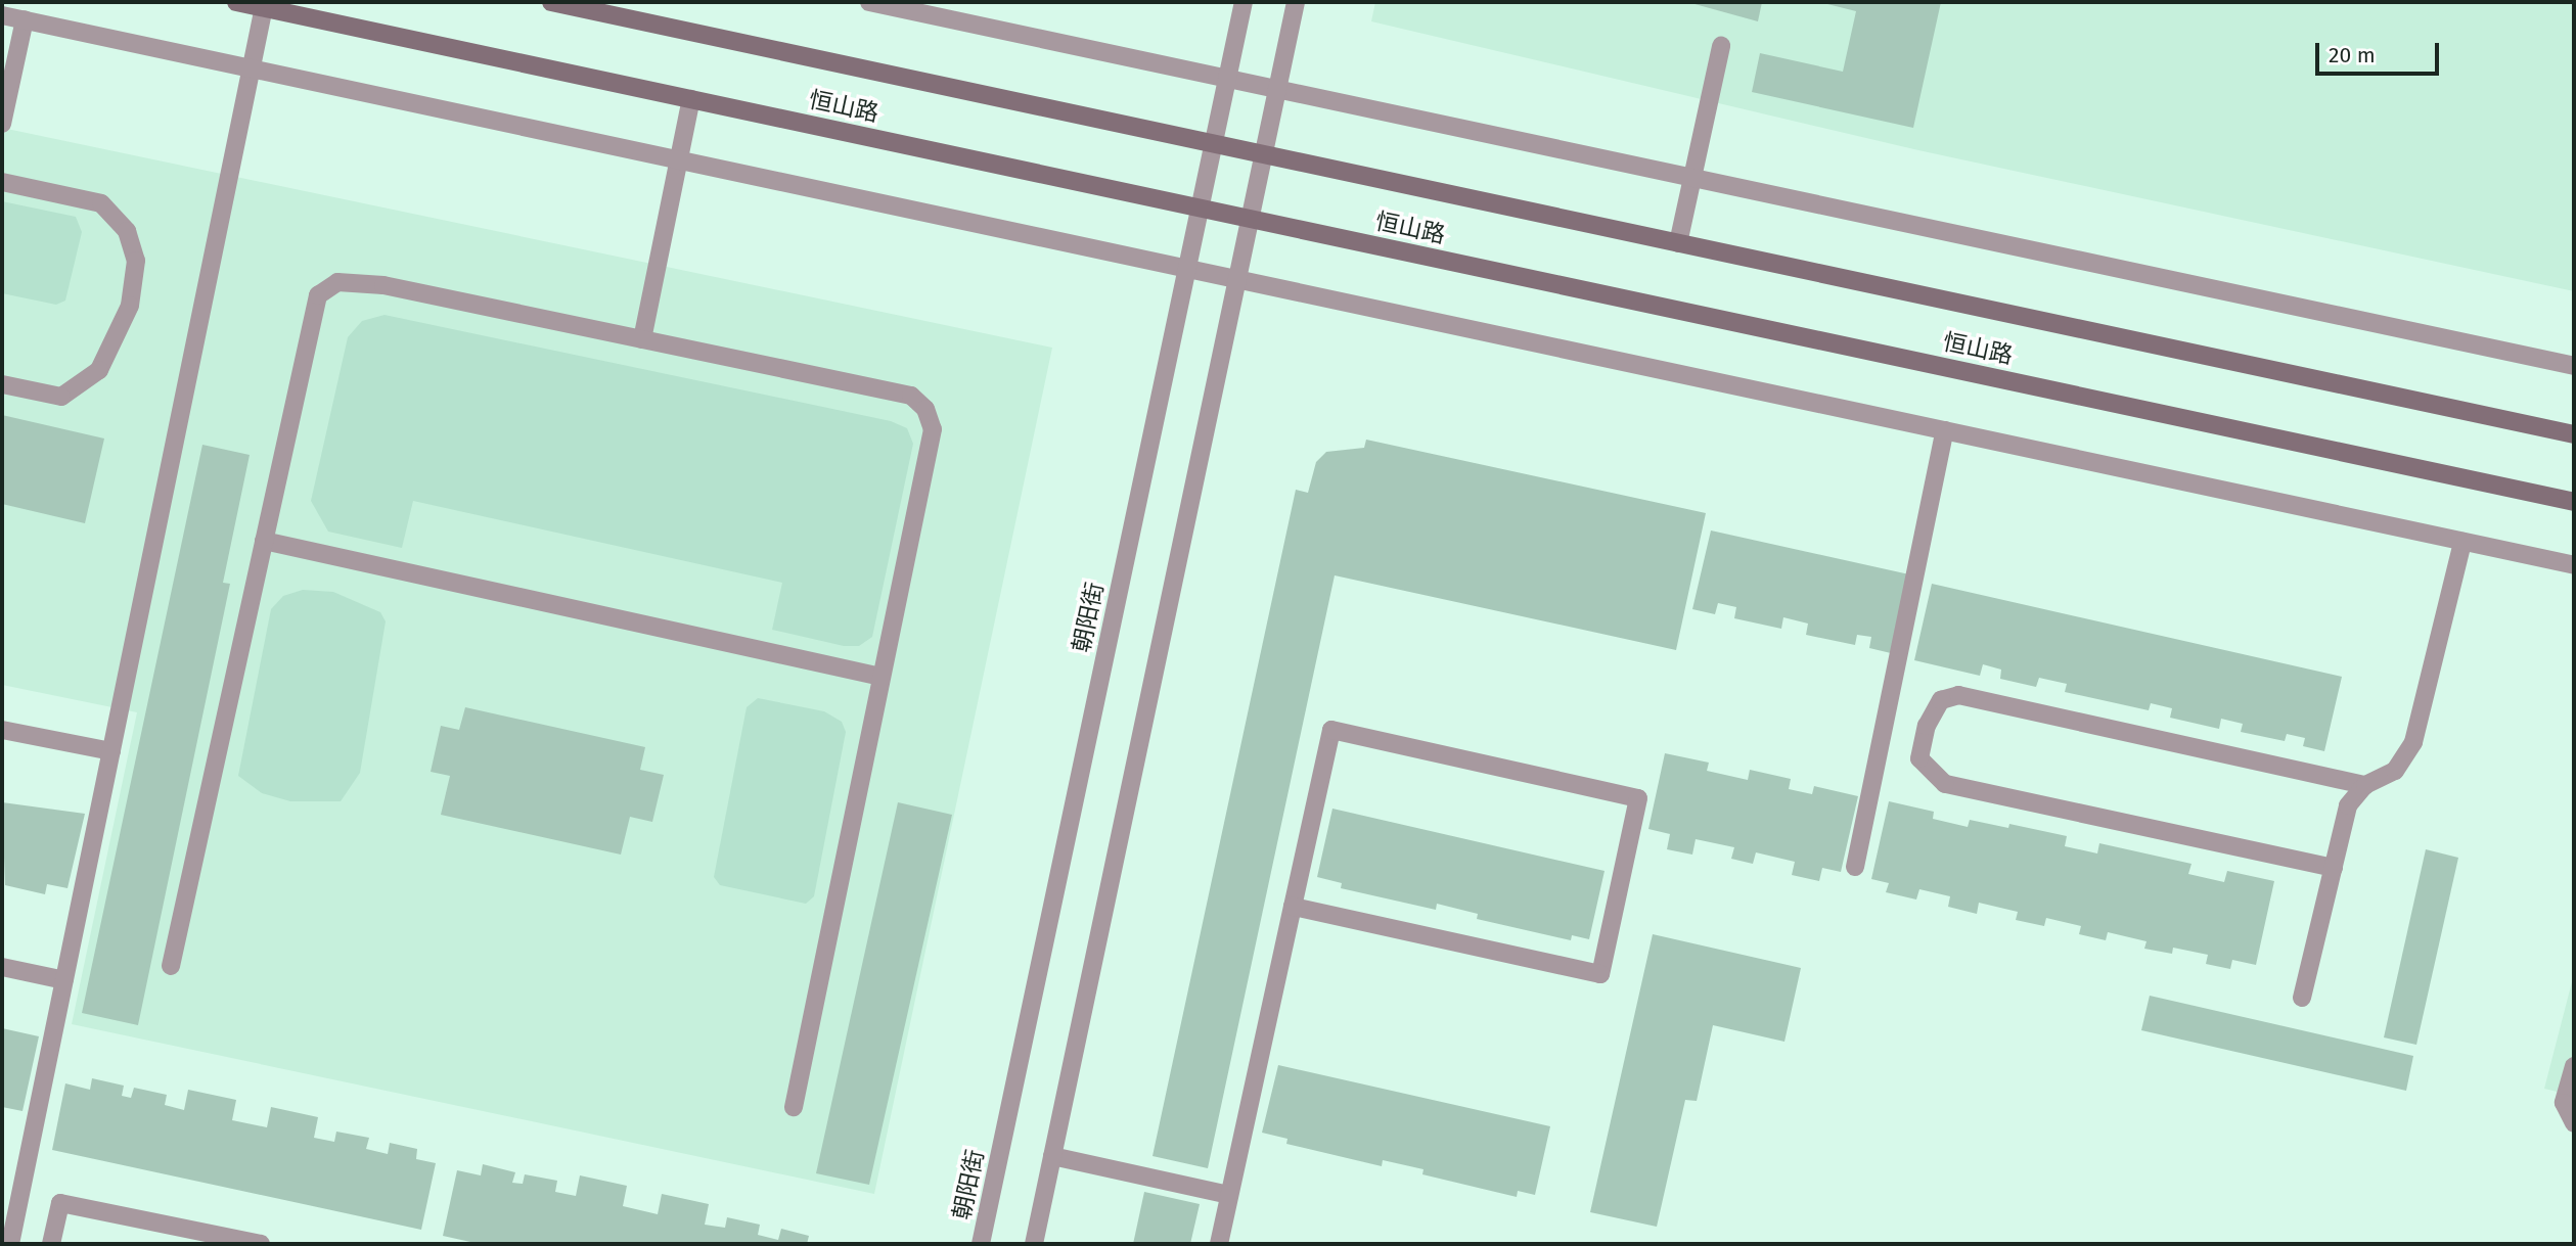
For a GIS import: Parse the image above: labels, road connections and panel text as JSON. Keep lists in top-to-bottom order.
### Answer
{
  "streets": {
    "main road": ["恒山路"],
    "street": ["朝阳街"]
  },
  "crossings": [
    ["恒山路", "朝阳街"]
  ],
  "scale_bar": "20 m"
}
